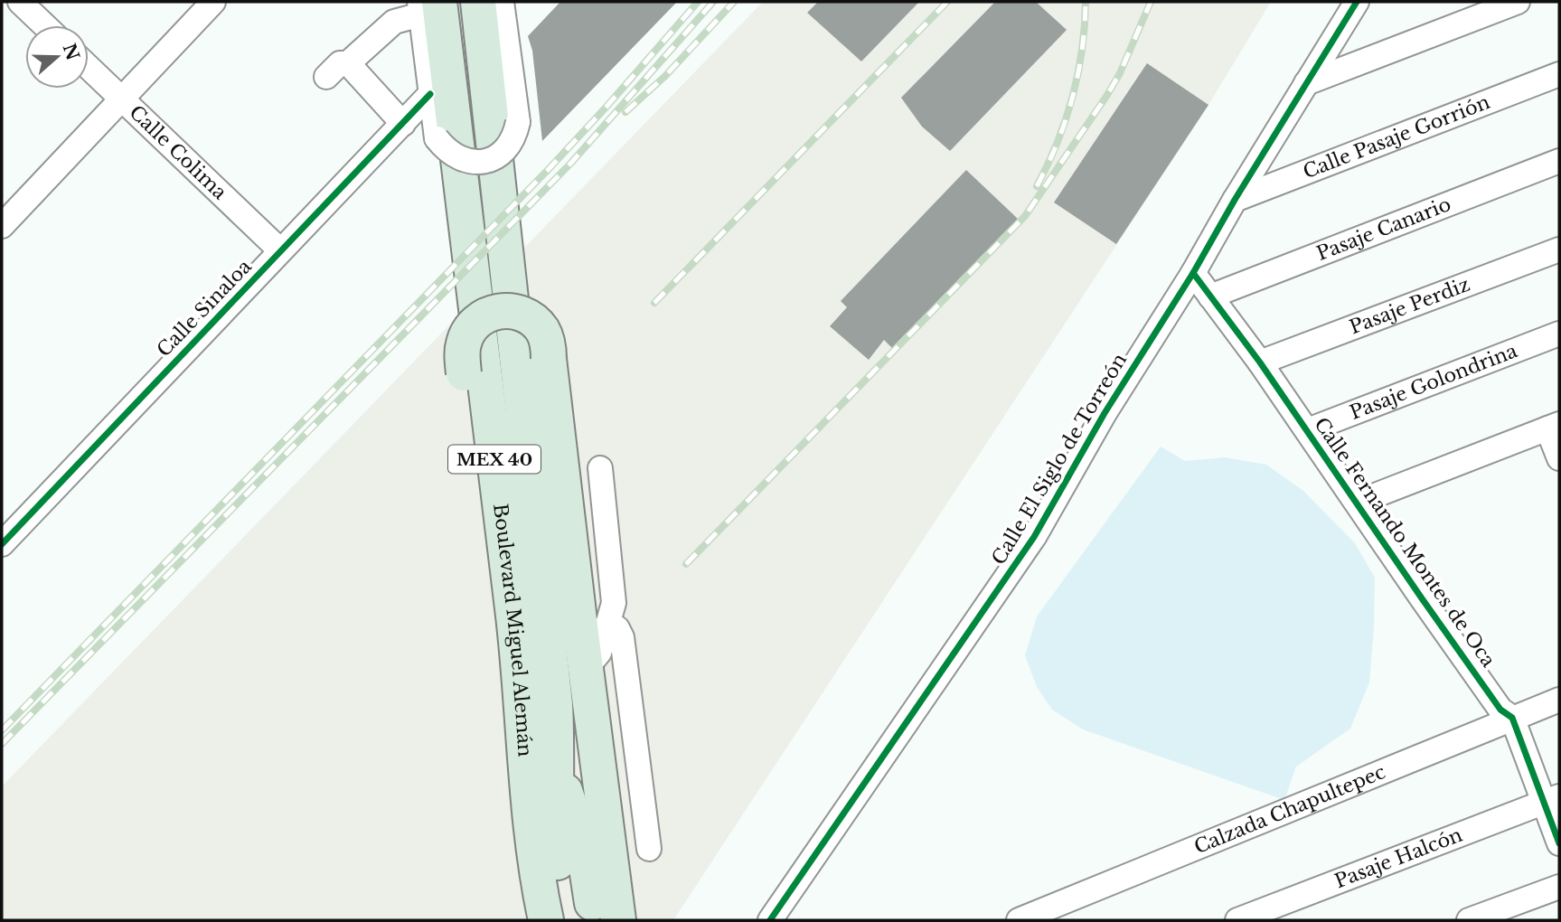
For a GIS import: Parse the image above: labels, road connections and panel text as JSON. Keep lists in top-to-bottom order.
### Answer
{
  "streets": {
    "highway": ["MEX 40", "Boulevard Miguel Alemán"],
    "street": [
      "Calle Pasaje Gorrión",
      "Calle Colima",
      "Pasaje Canario",
      "Pasaje Perdiz",
      "Calle Sinaloa",
      "Pasaje Golondrina",
      "Calle El Siglo de Torreón",
      "Calle Fernando Montes de Oca",
      "Calzada Chapultepec",
      "Pasaje Halcón"
    ]
  },
  "crossings": [
    ["Calle Pasaje Gorrión", "Calle El Siglo de Torreón"],
    ["Calle Colima", "Calle Sinaloa"],
    ["Pasaje Canario", "Calle Fernando Montes de Oca"],
    ["Pasaje Perdiz", "Calle Fernando Montes de Oca"],
    ["Pasaje Golondrina", "Calle Fernando Montes de Oca"],
    ["Calle El Siglo de Torreón", "Calle Fernando Montes de Oca"],
    ["Calle Fernando Montes de Oca", "Calzada Chapultepec"],
    ["Calle Fernando Montes de Oca", "Pasaje Halcón"]
  ],
  "north": "right"
}
